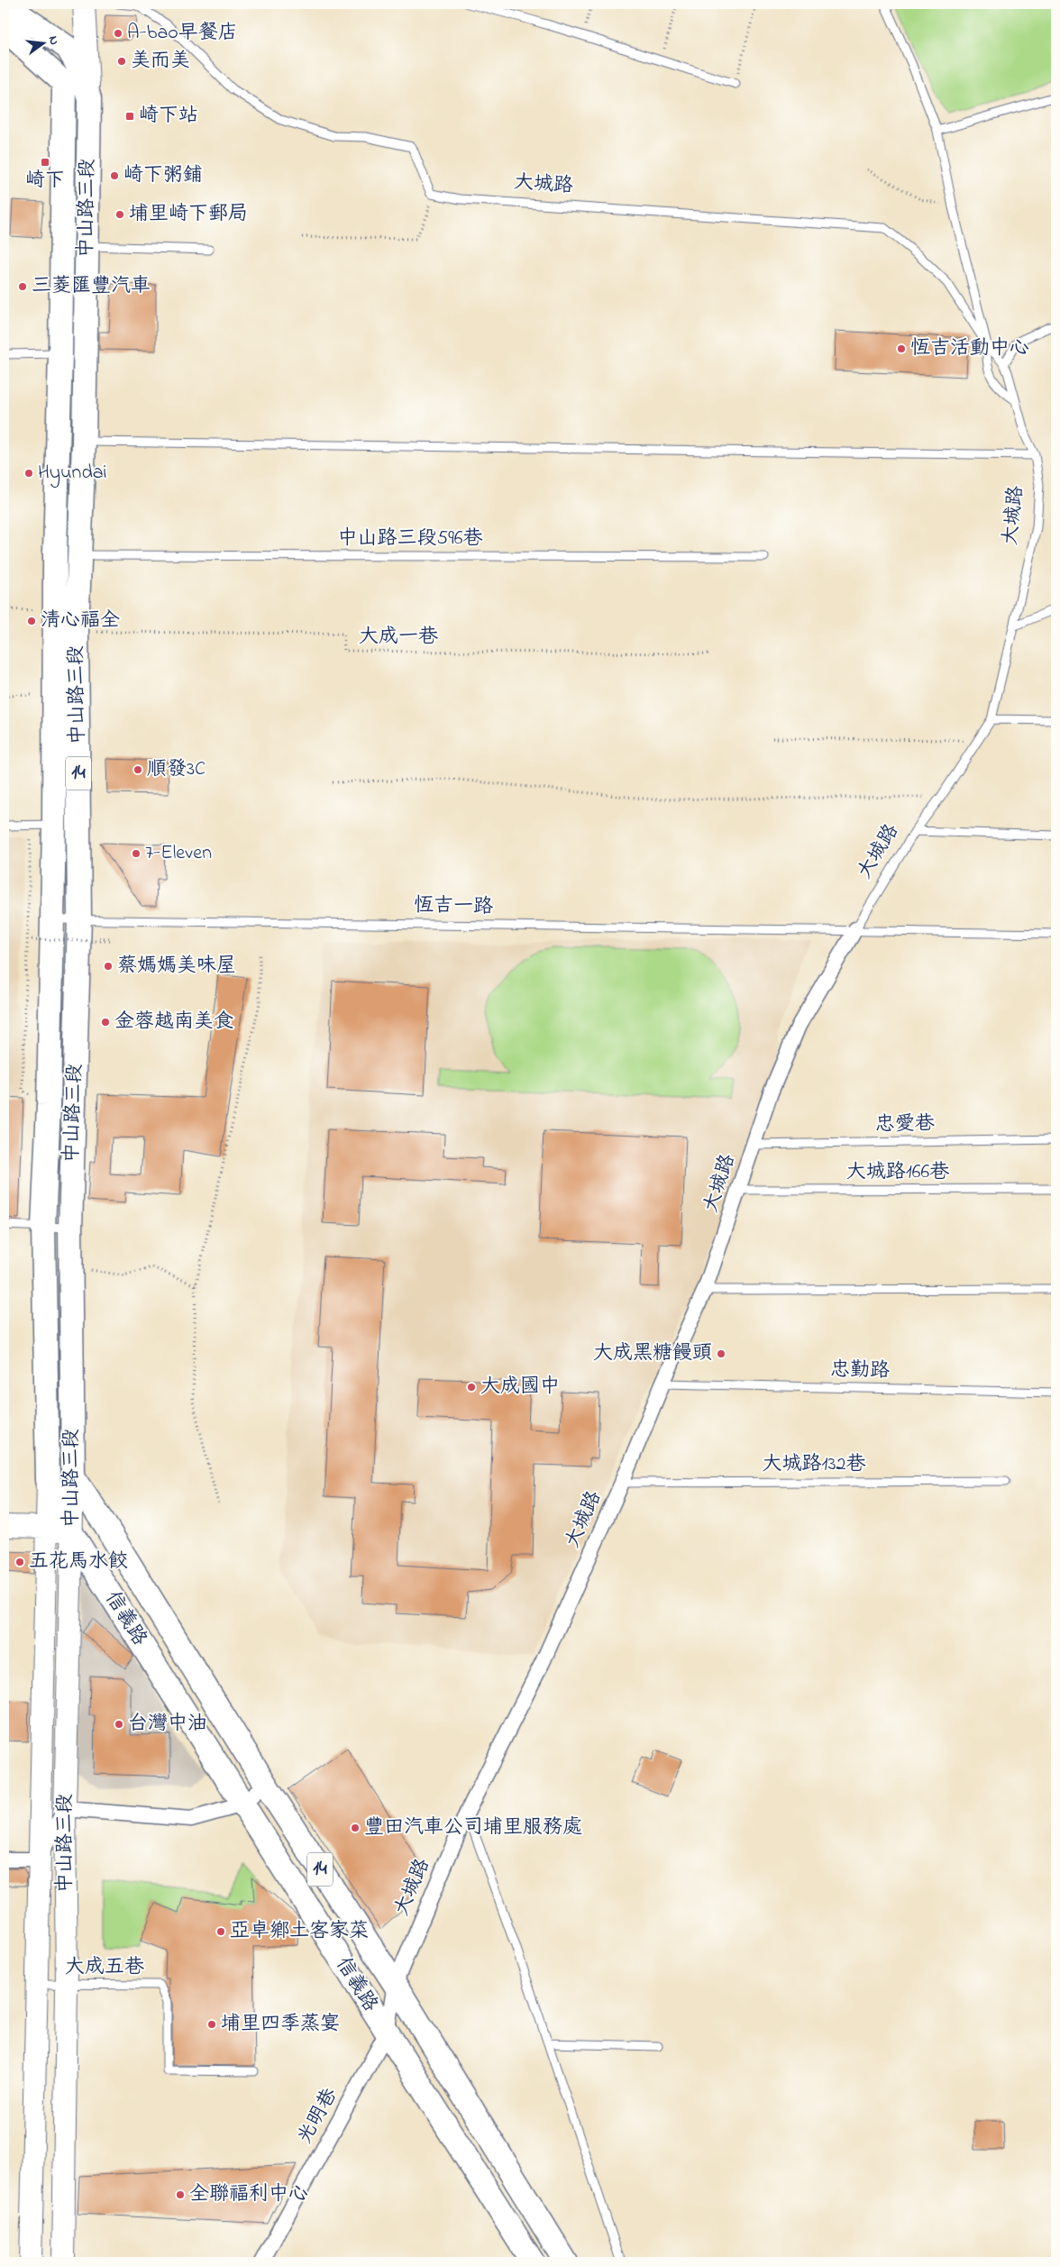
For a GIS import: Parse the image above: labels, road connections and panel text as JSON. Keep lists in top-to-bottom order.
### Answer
{
  "streets": {
    "main road": ["中山路三段", "14", "信義路"],
    "street": ["大城路", "光明巷"],
    "lane": [
      "中山路三段596巷",
      "恆吉一路",
      "忠愛巷",
      "大城路166巷",
      "忠勤路",
      "大城路132巷",
      "大成五巷"
    ],
    "path": ["大成一巷"]
  },
  "crossings": [
    ["大城路", "恆吉一路"],
    ["大城路", "忠愛巷"],
    ["大城路", "大城路166巷"],
    ["大城路", "忠勤路"],
    ["大城路", "大城路132巷"],
    ["大城路", "信義路"],
    ["大城路", "光明巷"],
    ["中山路三段", "中山路三段596巷"],
    ["中山路三段", "大成一巷"],
    ["中山路三段", "恆吉一路"],
    ["中山路三段", "信義路"],
    ["中山路三段", "大成五巷"],
    ["信義路", "光明巷"]
  ],
  "places": {
    "other": [
      "A-bao早餐店",
      "美而美",
      "崎下粥鋪",
      "埔里崎下郵局",
      "三菱匯豐汽車",
      "恆吉活動中心",
      "Hyundai",
      "清心福全",
      "順發3C",
      "7-Eleven",
      "蔡媽媽美味屋",
      "金蓉越南美食",
      "大成黑糖饅頭",
      "大成國中",
      "五花馬水餃",
      "台灣中油",
      "豐田汽車公司埔里服務處",
      "亞卓鄉土客家菜",
      "埔里四季蒸宴",
      "全聯福利中心"
    ],
    "transit": ["崎下站", "崎下"]
  },
  "north": "right"
}
